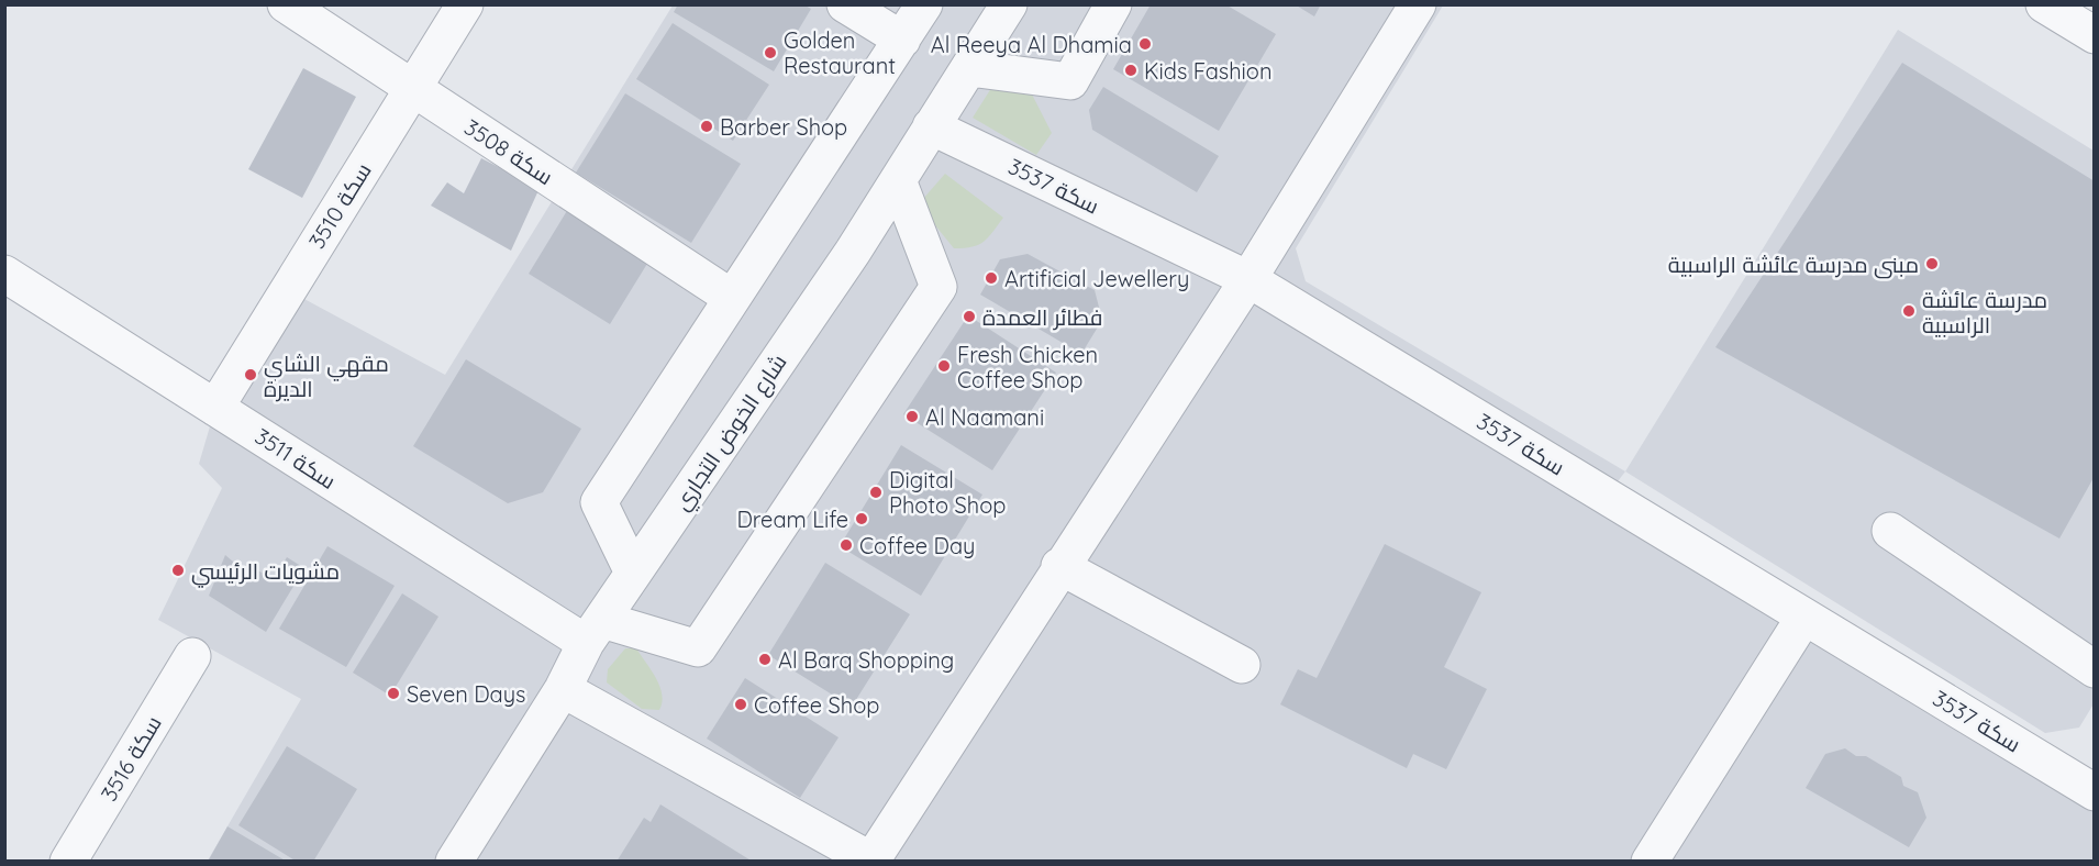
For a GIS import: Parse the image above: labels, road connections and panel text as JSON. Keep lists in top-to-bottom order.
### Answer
{
  "streets": {
    "street": [
      "سكة 3508",
      "سكة 3537",
      "سكة 3510",
      "شارع الخوض التجاري",
      "سكة 3511",
      "سكة 3516"
    ]
  },
  "crossings": [
    ["سكة 3508", "سكة 3510"],
    ["سكة 3537", "شارع الخوض التجاري"],
    ["سكة 3510", "سكة 3511"],
    ["شارع الخوض التجاري", "سكة 3511"]
  ],
  "places": [
    "Al Reeya Al Dhamia",
    "Golden Restaurant",
    "Kids Fashion",
    "Barber Shop",
    "مبنى مدرسة عائشة الراسبية",
    "Artificial Jewellery",
    "مدرسة عائشة الراسبية",
    "فطائر العمدة",
    "Fresh Chicken Coffee Shop",
    "مقهي الشاي الديرة",
    "Al Naamani",
    "Digital Photo Shop",
    "Dream Life",
    "Coffee Day",
    "مشويات الرئيسي",
    "Al Barq Shopping",
    "Seven Days",
    "Coffee Shop"
  ]
}
